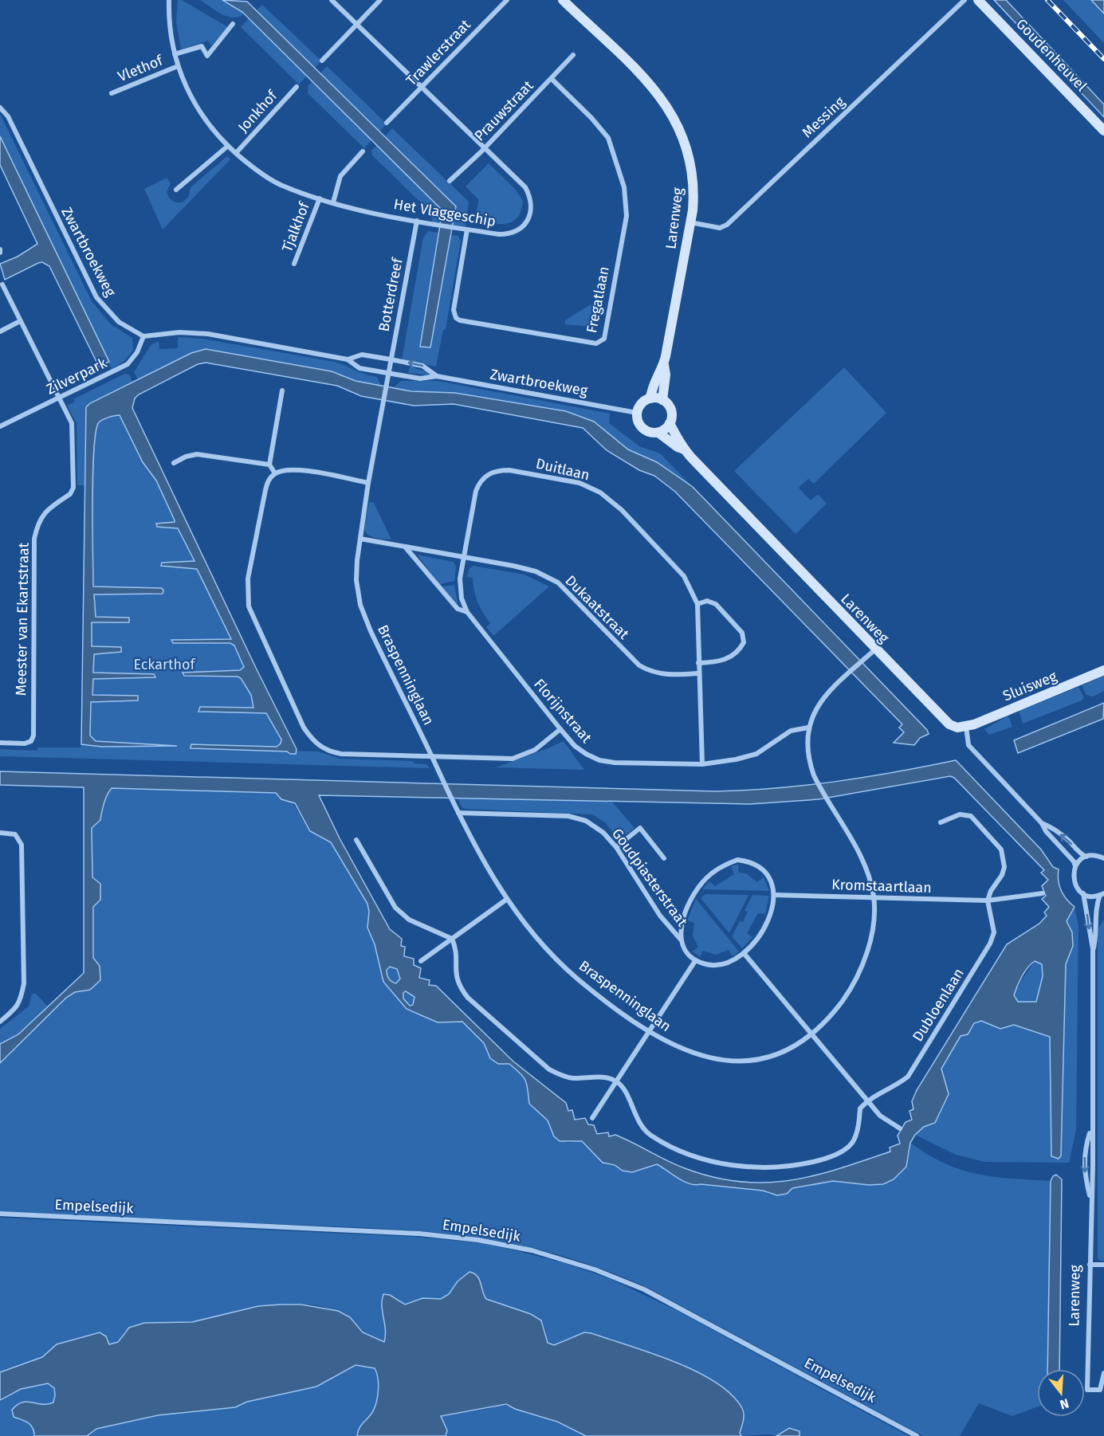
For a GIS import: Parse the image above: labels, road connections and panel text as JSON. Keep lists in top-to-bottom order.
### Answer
{
  "streets": {
    "street": [
      "Trawlerstraat",
      "Goudenheuvel",
      "Vlethof",
      "Prauwstraat",
      "Jonkhof",
      "Messing",
      "Het Vlaggeschip",
      "Larenweg",
      "Tjalkhof",
      "Zwartbroekweg",
      "Botterdreef",
      "Fregatlaan",
      "Zilverpark",
      "Duitlaan",
      "Dukaatstraat",
      "Meester van Ekartstraat",
      "Braspenninglaan",
      "Sluisweg",
      "Florijnstraat",
      "Goudpiasterstraat",
      "Kromstaartlaan",
      "Dubloenlaan",
      "Empelsedijk"
    ]
  },
  "crossings": [
    ["Trawlerstraat", "Het Vlaggeschip"],
    ["Vlethof", "Het Vlaggeschip"],
    ["Prauwstraat", "Het Vlaggeschip"],
    ["Prauwstraat", "Fregatlaan"],
    ["Jonkhof", "Het Vlaggeschip"],
    ["Messing", "Larenweg"],
    ["Het Vlaggeschip", "Tjalkhof"],
    ["Het Vlaggeschip", "Botterdreef"],
    ["Het Vlaggeschip", "Fregatlaan"],
    ["Larenweg", "Zwartbroekweg"],
    ["Larenweg", "Braspenninglaan"],
    ["Larenweg", "Sluisweg"],
    ["Zwartbroekweg", "Botterdreef"],
    ["Zwartbroekweg", "Zilverpark"],
    ["Zwartbroekweg", "Braspenninglaan"],
    ["Botterdreef", "Braspenninglaan"],
    ["Zilverpark", "Meester van Ekartstraat"],
    ["Duitlaan", "Dukaatstraat"],
    ["Duitlaan", "Florijnstraat"],
    ["Dukaatstraat", "Braspenninglaan"],
    ["Dukaatstraat", "Florijnstraat"],
    ["Braspenninglaan", "Florijnstraat"],
    ["Braspenninglaan", "Goudpiasterstraat"],
    ["Braspenninglaan", "Kromstaartlaan"],
    ["Goudpiasterstraat", "Kromstaartlaan"],
    ["Kromstaartlaan", "Dubloenlaan"]
  ],
  "parks": ["Eckarthof"],
  "north": "bottom"
}
